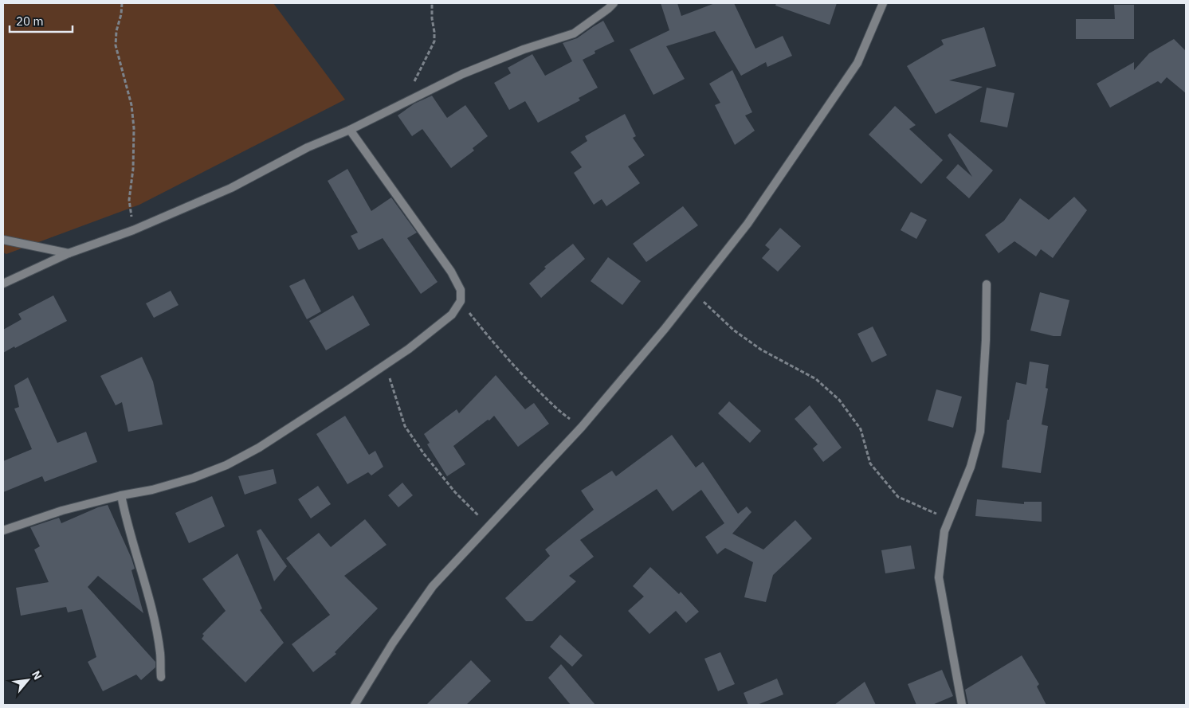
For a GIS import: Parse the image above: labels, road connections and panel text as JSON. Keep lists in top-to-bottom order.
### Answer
{
  "scale_bar": "20 m",
  "north": "top right"
}
